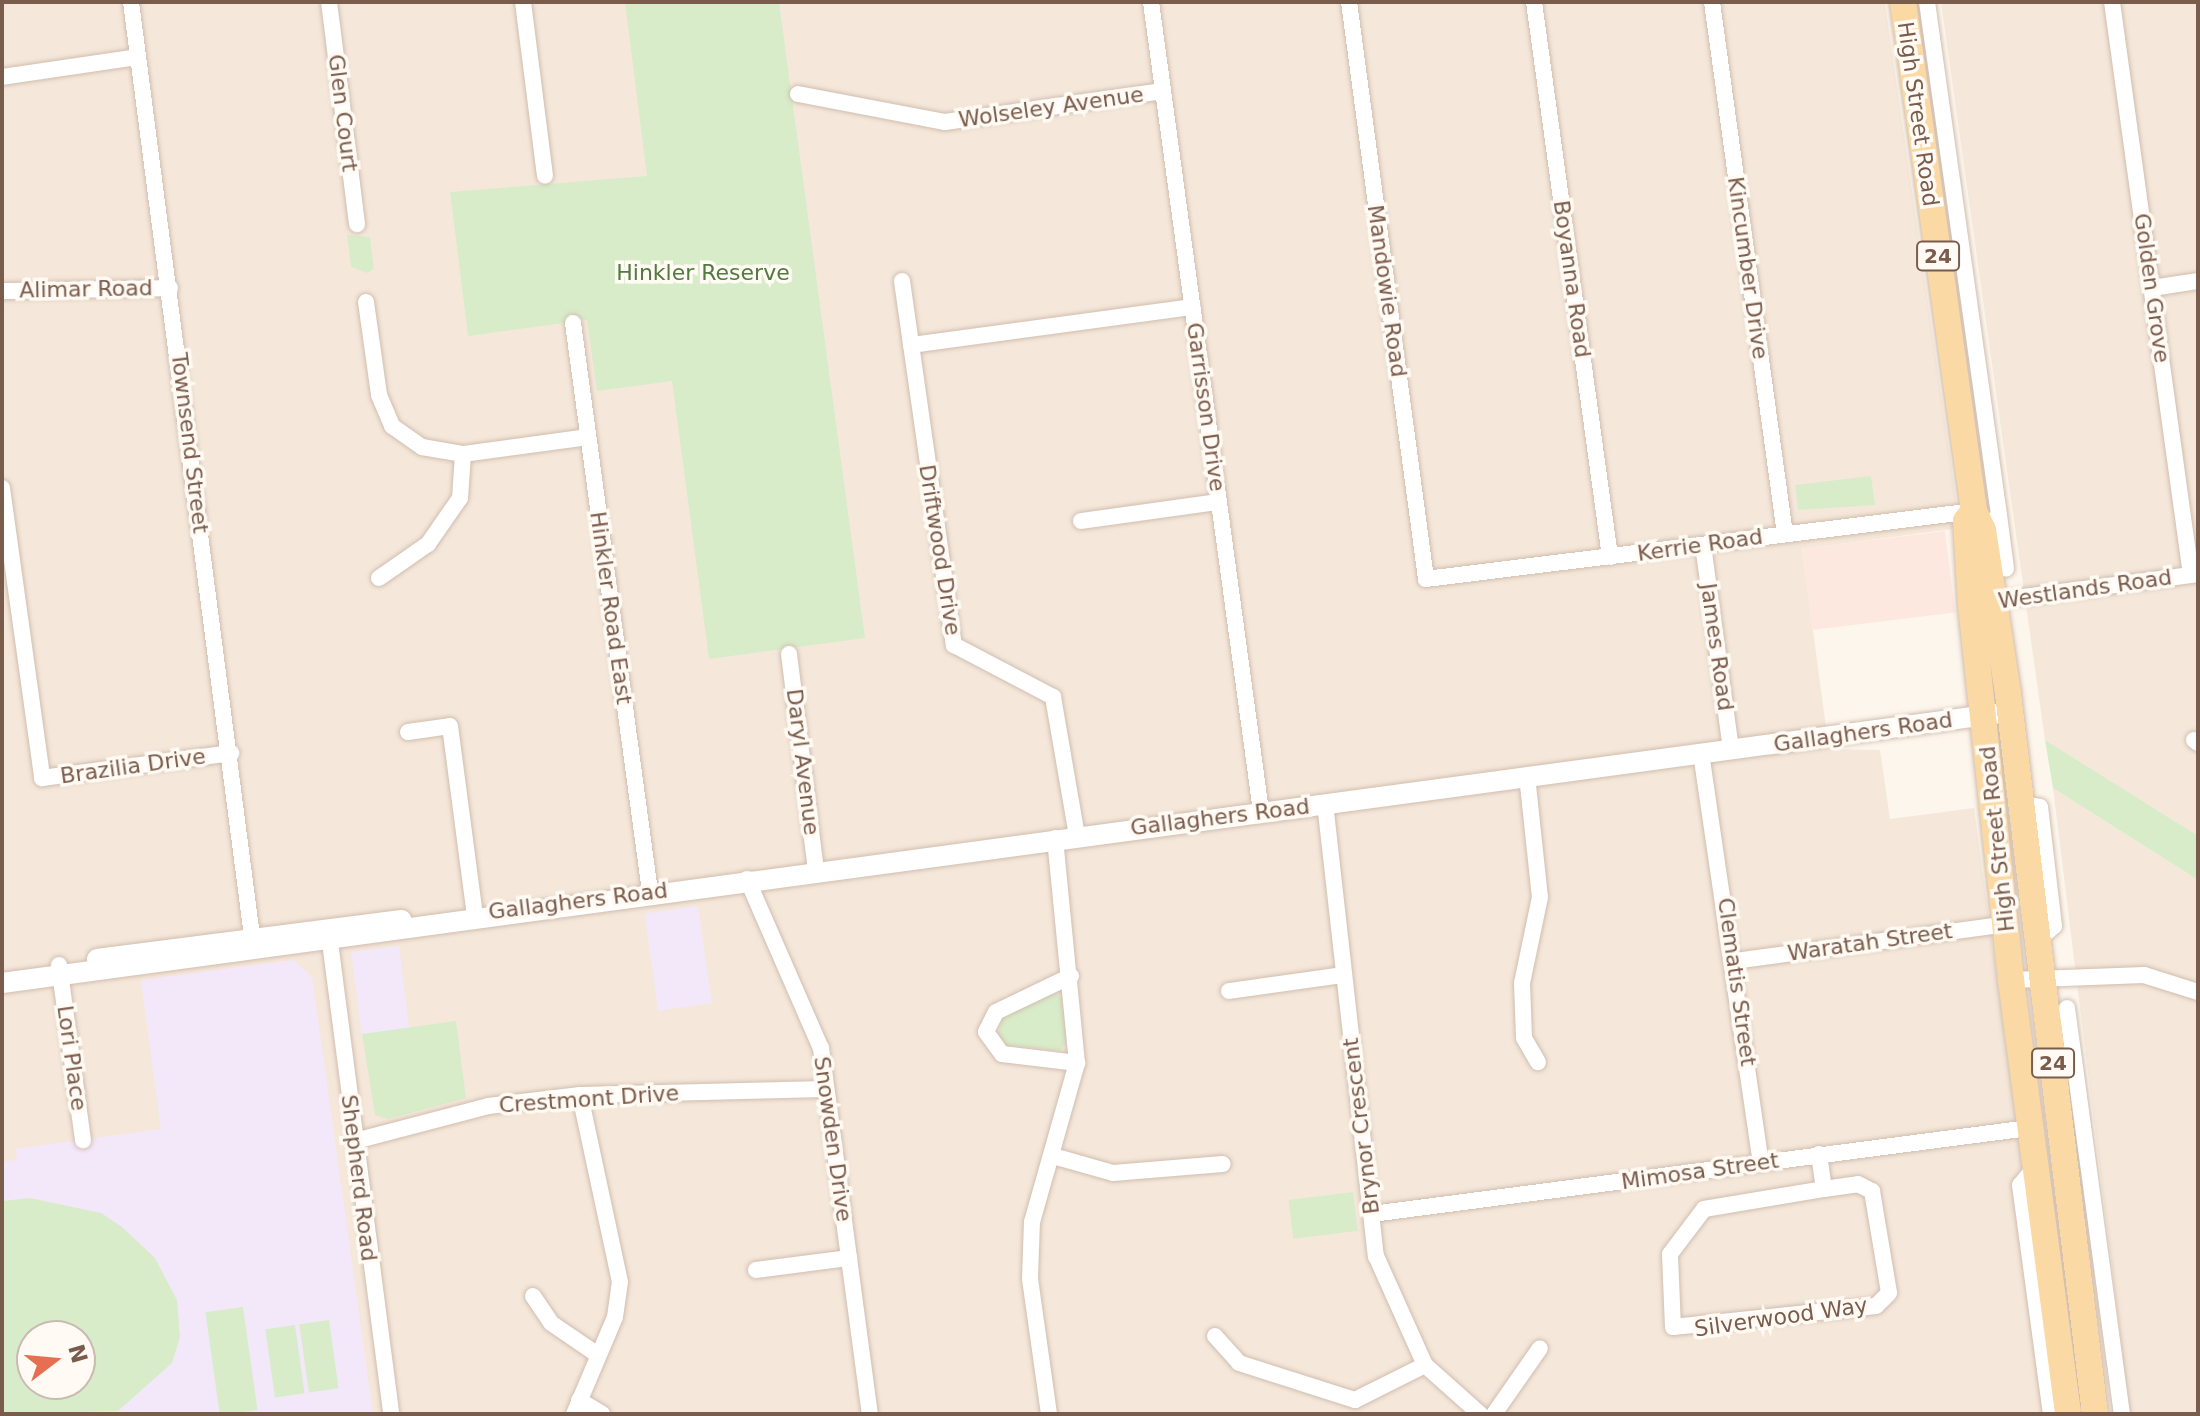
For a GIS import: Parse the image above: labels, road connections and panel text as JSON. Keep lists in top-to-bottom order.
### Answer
{
  "streets": {
    "main road": ["High Street Road", "24"],
    "street": [
      "Wolseley Avenue",
      "Glen Court",
      "Kincumber Drive",
      "Boyanna Road",
      "Golden Grove",
      "Alimar Road",
      "Mandowie Road",
      "Garrisson Drive",
      "Townsend Street",
      "Kerrie Road",
      "Driftwood Drive",
      "Westlands Road",
      "Hinkler Road East",
      "James Road",
      "Gallaghers Road",
      "Daryl Avenue",
      "Brazilia Drive",
      "Waratah Street",
      "Clematis Street",
      "Lori Place",
      "Crestmont Drive",
      "Brynor Crescent",
      "Snowden Drive",
      "Mimosa Street",
      "Shepherd Road",
      "Silverwood Way"
    ]
  },
  "crossings": [
    ["Wolseley Avenue", "Garrisson Drive"],
    ["High Street Road", "Kerrie Road"],
    ["High Street Road", "Westlands Road"],
    ["High Street Road", "Gallaghers Road"],
    ["High Street Road", "Waratah Street"],
    ["High Street Road", "Mimosa Street"],
    ["Kincumber Drive", "Kerrie Road"],
    ["Boyanna Road", "Kerrie Road"],
    ["Golden Grove", "Westlands Road"],
    ["Alimar Road", "Townsend Street"],
    ["Mandowie Road", "Kerrie Road"],
    ["Garrisson Drive", "Gallaghers Road"],
    ["Townsend Street", "Gallaghers Road"],
    ["Townsend Street", "Brazilia Drive"],
    ["Kerrie Road", "James Road"],
    ["Driftwood Drive", "Gallaghers Road"],
    ["Hinkler Road East", "Gallaghers Road"],
    ["James Road", "Gallaghers Road"],
    ["James Road", "Clematis Street"],
    ["Gallaghers Road", "Daryl Avenue"],
    ["Gallaghers Road", "Clematis Street"],
    ["Gallaghers Road", "Lori Place"],
    ["Gallaghers Road", "Brynor Crescent"],
    ["Gallaghers Road", "Snowden Drive"],
    ["Gallaghers Road", "Shepherd Road"],
    ["Waratah Street", "Clematis Street"],
    ["Clematis Street", "Mimosa Street"],
    ["Crestmont Drive", "Snowden Drive"],
    ["Crestmont Drive", "Shepherd Road"],
    ["Brynor Crescent", "Mimosa Street"]
  ],
  "parks": ["Hinkler Reserve"],
  "north": "right"
}
